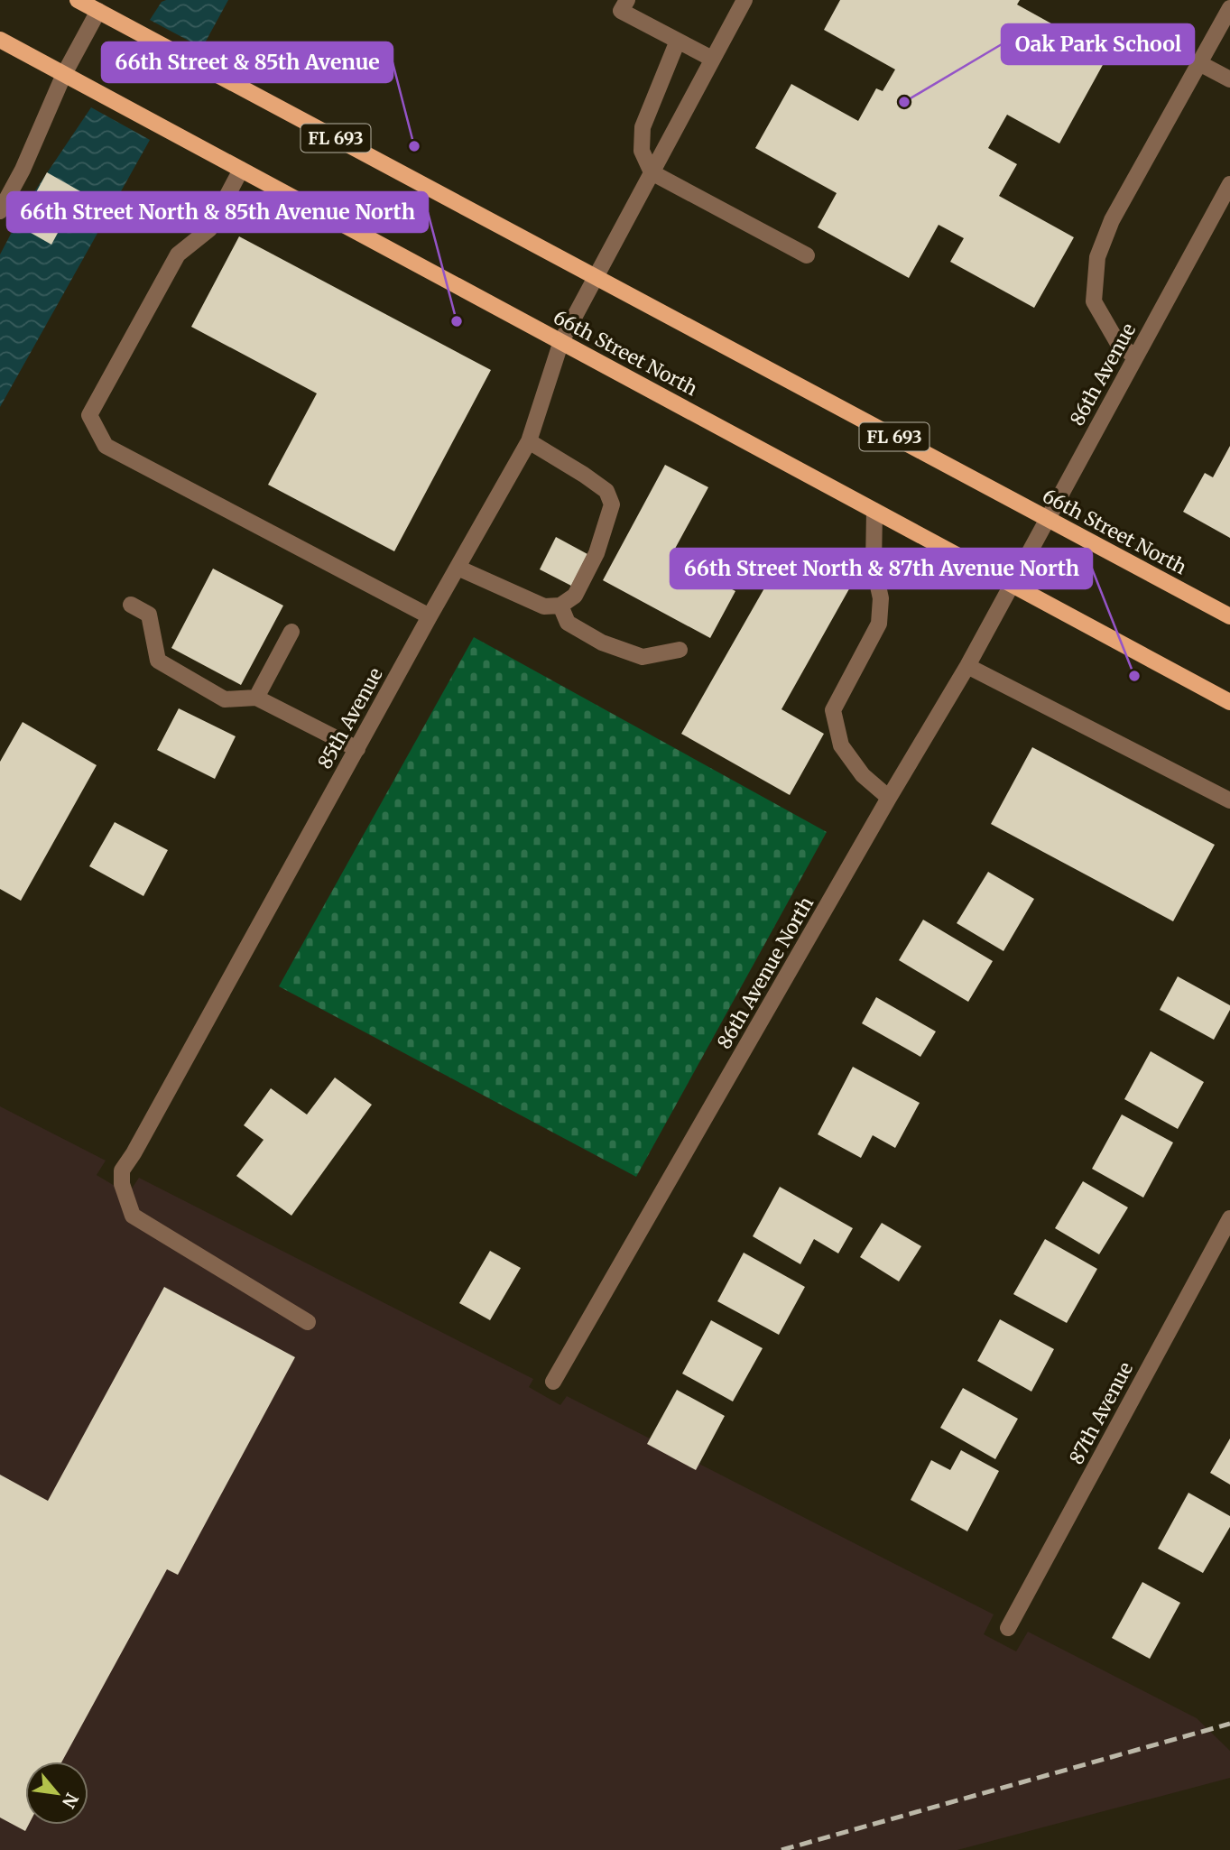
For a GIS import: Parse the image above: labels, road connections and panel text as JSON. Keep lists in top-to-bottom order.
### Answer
{
  "streets": {
    "main road": ["FL 693", "66th Street North"],
    "street": [
      "86th Avenue",
      "85th Avenue",
      "86th Avenue North",
      "87th Avenue"
    ]
  },
  "crossings": [
    ["66th Street North", "86th Avenue"],
    ["66th Street North", "85th Avenue"],
    ["66th Street North", "86th Avenue North"],
    ["86th Avenue", "86th Avenue North"]
  ],
  "places": [
    "Oak Park School",
    "66th Street & 85th Avenue",
    "66th Street North & 85th Avenue North",
    "66th Street North & 87th Avenue North"
  ],
  "north": "bottom right"
}
